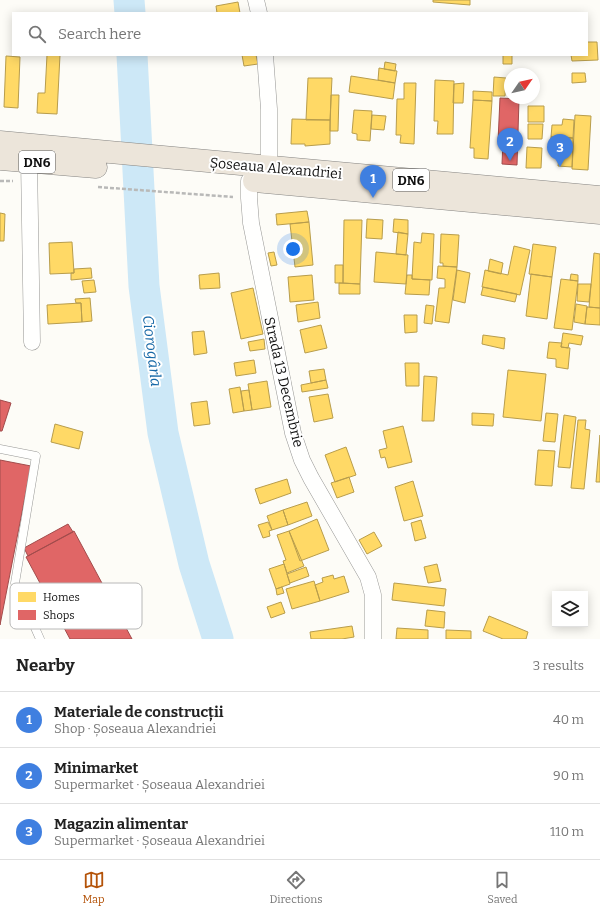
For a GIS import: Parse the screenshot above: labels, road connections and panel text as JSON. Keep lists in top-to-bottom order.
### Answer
{
  "streets": {
    "highway": ["DN6", "Șoseaua Alexandriei"],
    "street": ["Strada 13 Decembrie"]
  },
  "crossings": [
    ["Șoseaua Alexandriei", "Strada 13 Decembrie"]
  ],
  "water": ["Ciorogârla"],
  "legend": ["Homes", "Shops"],
  "north": "top right",
  "page": {
    "search": "Search here",
    "pins": ["2", "3", "1"],
    "heading": ["Nearby", "3 results"],
    "list": [
      {
        "mark": "1",
        "name": "Materiale de construcții",
        "note": "Shop · Șoseaua Alexandriei",
        "value": "40 m"
      },
      {
        "mark": "2",
        "name": "Minimarket",
        "note": "Supermarket · Șoseaua Alexandriei",
        "value": "90 m"
      },
      {
        "mark": "3",
        "name": "Magazin alimentar",
        "note": "Supermarket · Șoseaua Alexandriei",
        "value": "110 m"
      }
    ],
    "nav": ["Map", "Directions", "Saved"]
  }
}
